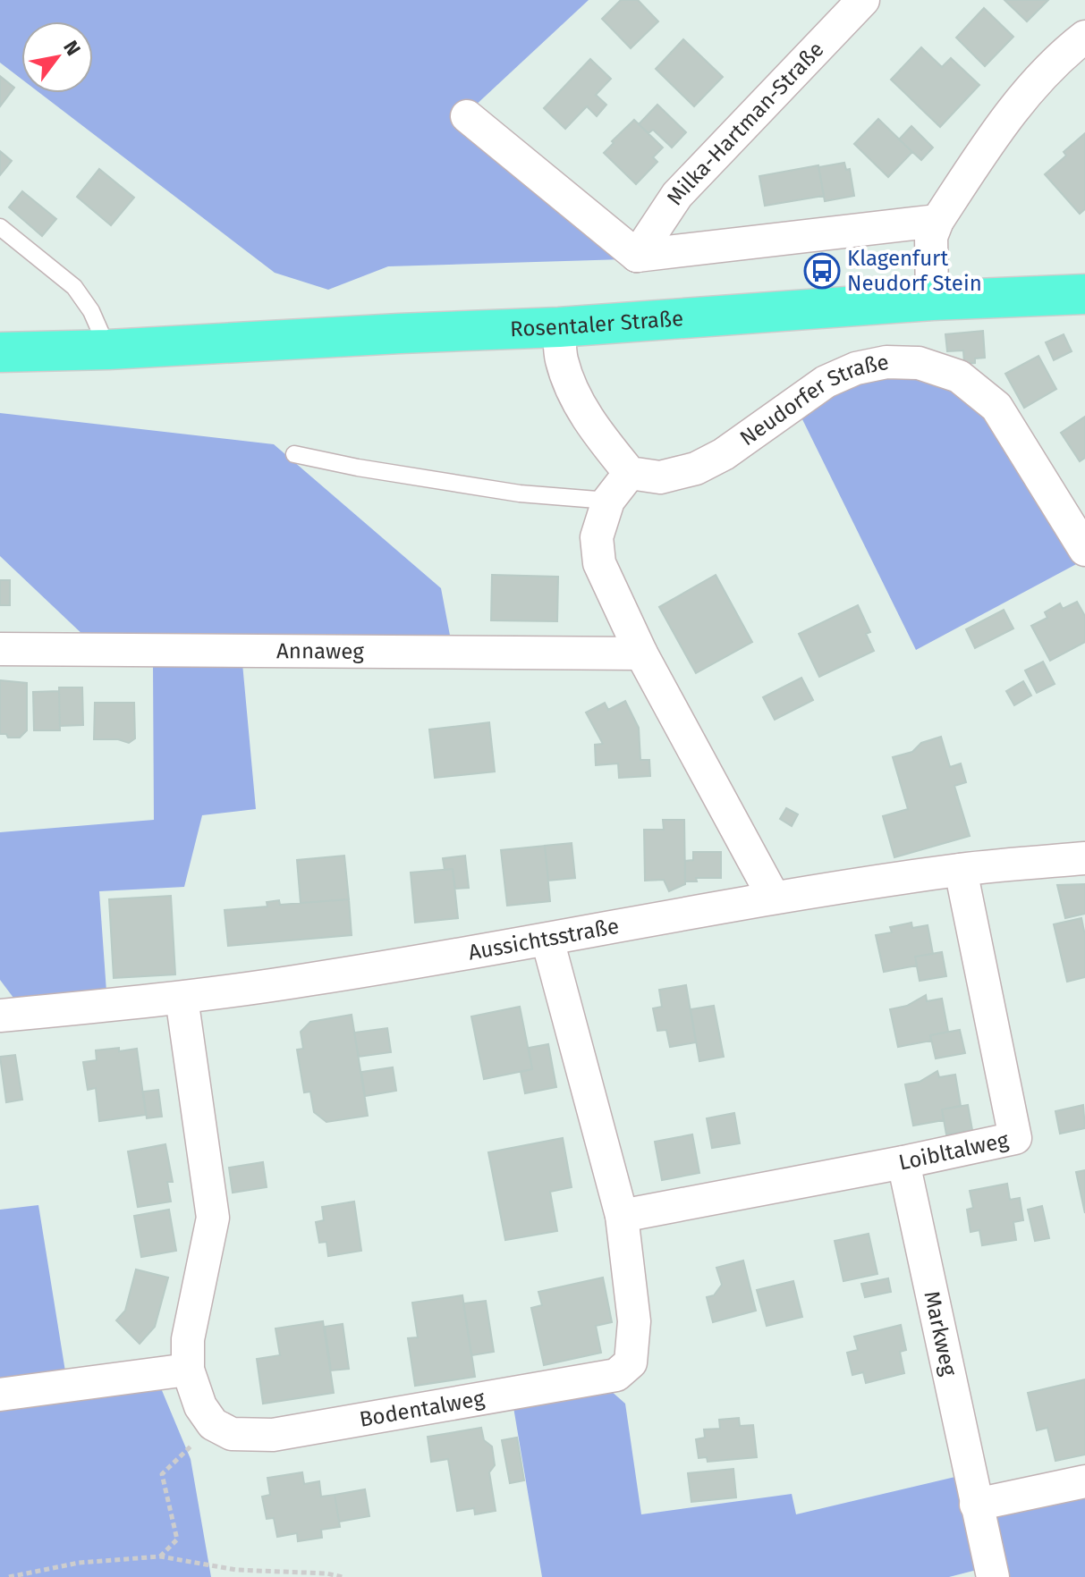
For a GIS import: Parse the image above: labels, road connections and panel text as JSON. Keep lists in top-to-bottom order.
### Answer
{
  "streets": {
    "main road": ["Rosentaler Straße"],
    "street": [
      "Milka-Hartman-Straße",
      "Neudorfer Straße",
      "Annaweg",
      "Aussichtsstraße",
      "Loibltalweg",
      "Markweg",
      "Bodentalweg"
    ]
  },
  "crossings": [
    ["Aussichtsstraße", "Loibltalweg"],
    ["Aussichtsstraße", "Bodentalweg"],
    ["Loibltalweg", "Markweg"],
    ["Loibltalweg", "Bodentalweg"]
  ],
  "places": {
    "bus stop": ["Klagenfurt Neudorf Stein"]
  },
  "north": "top right"
}
